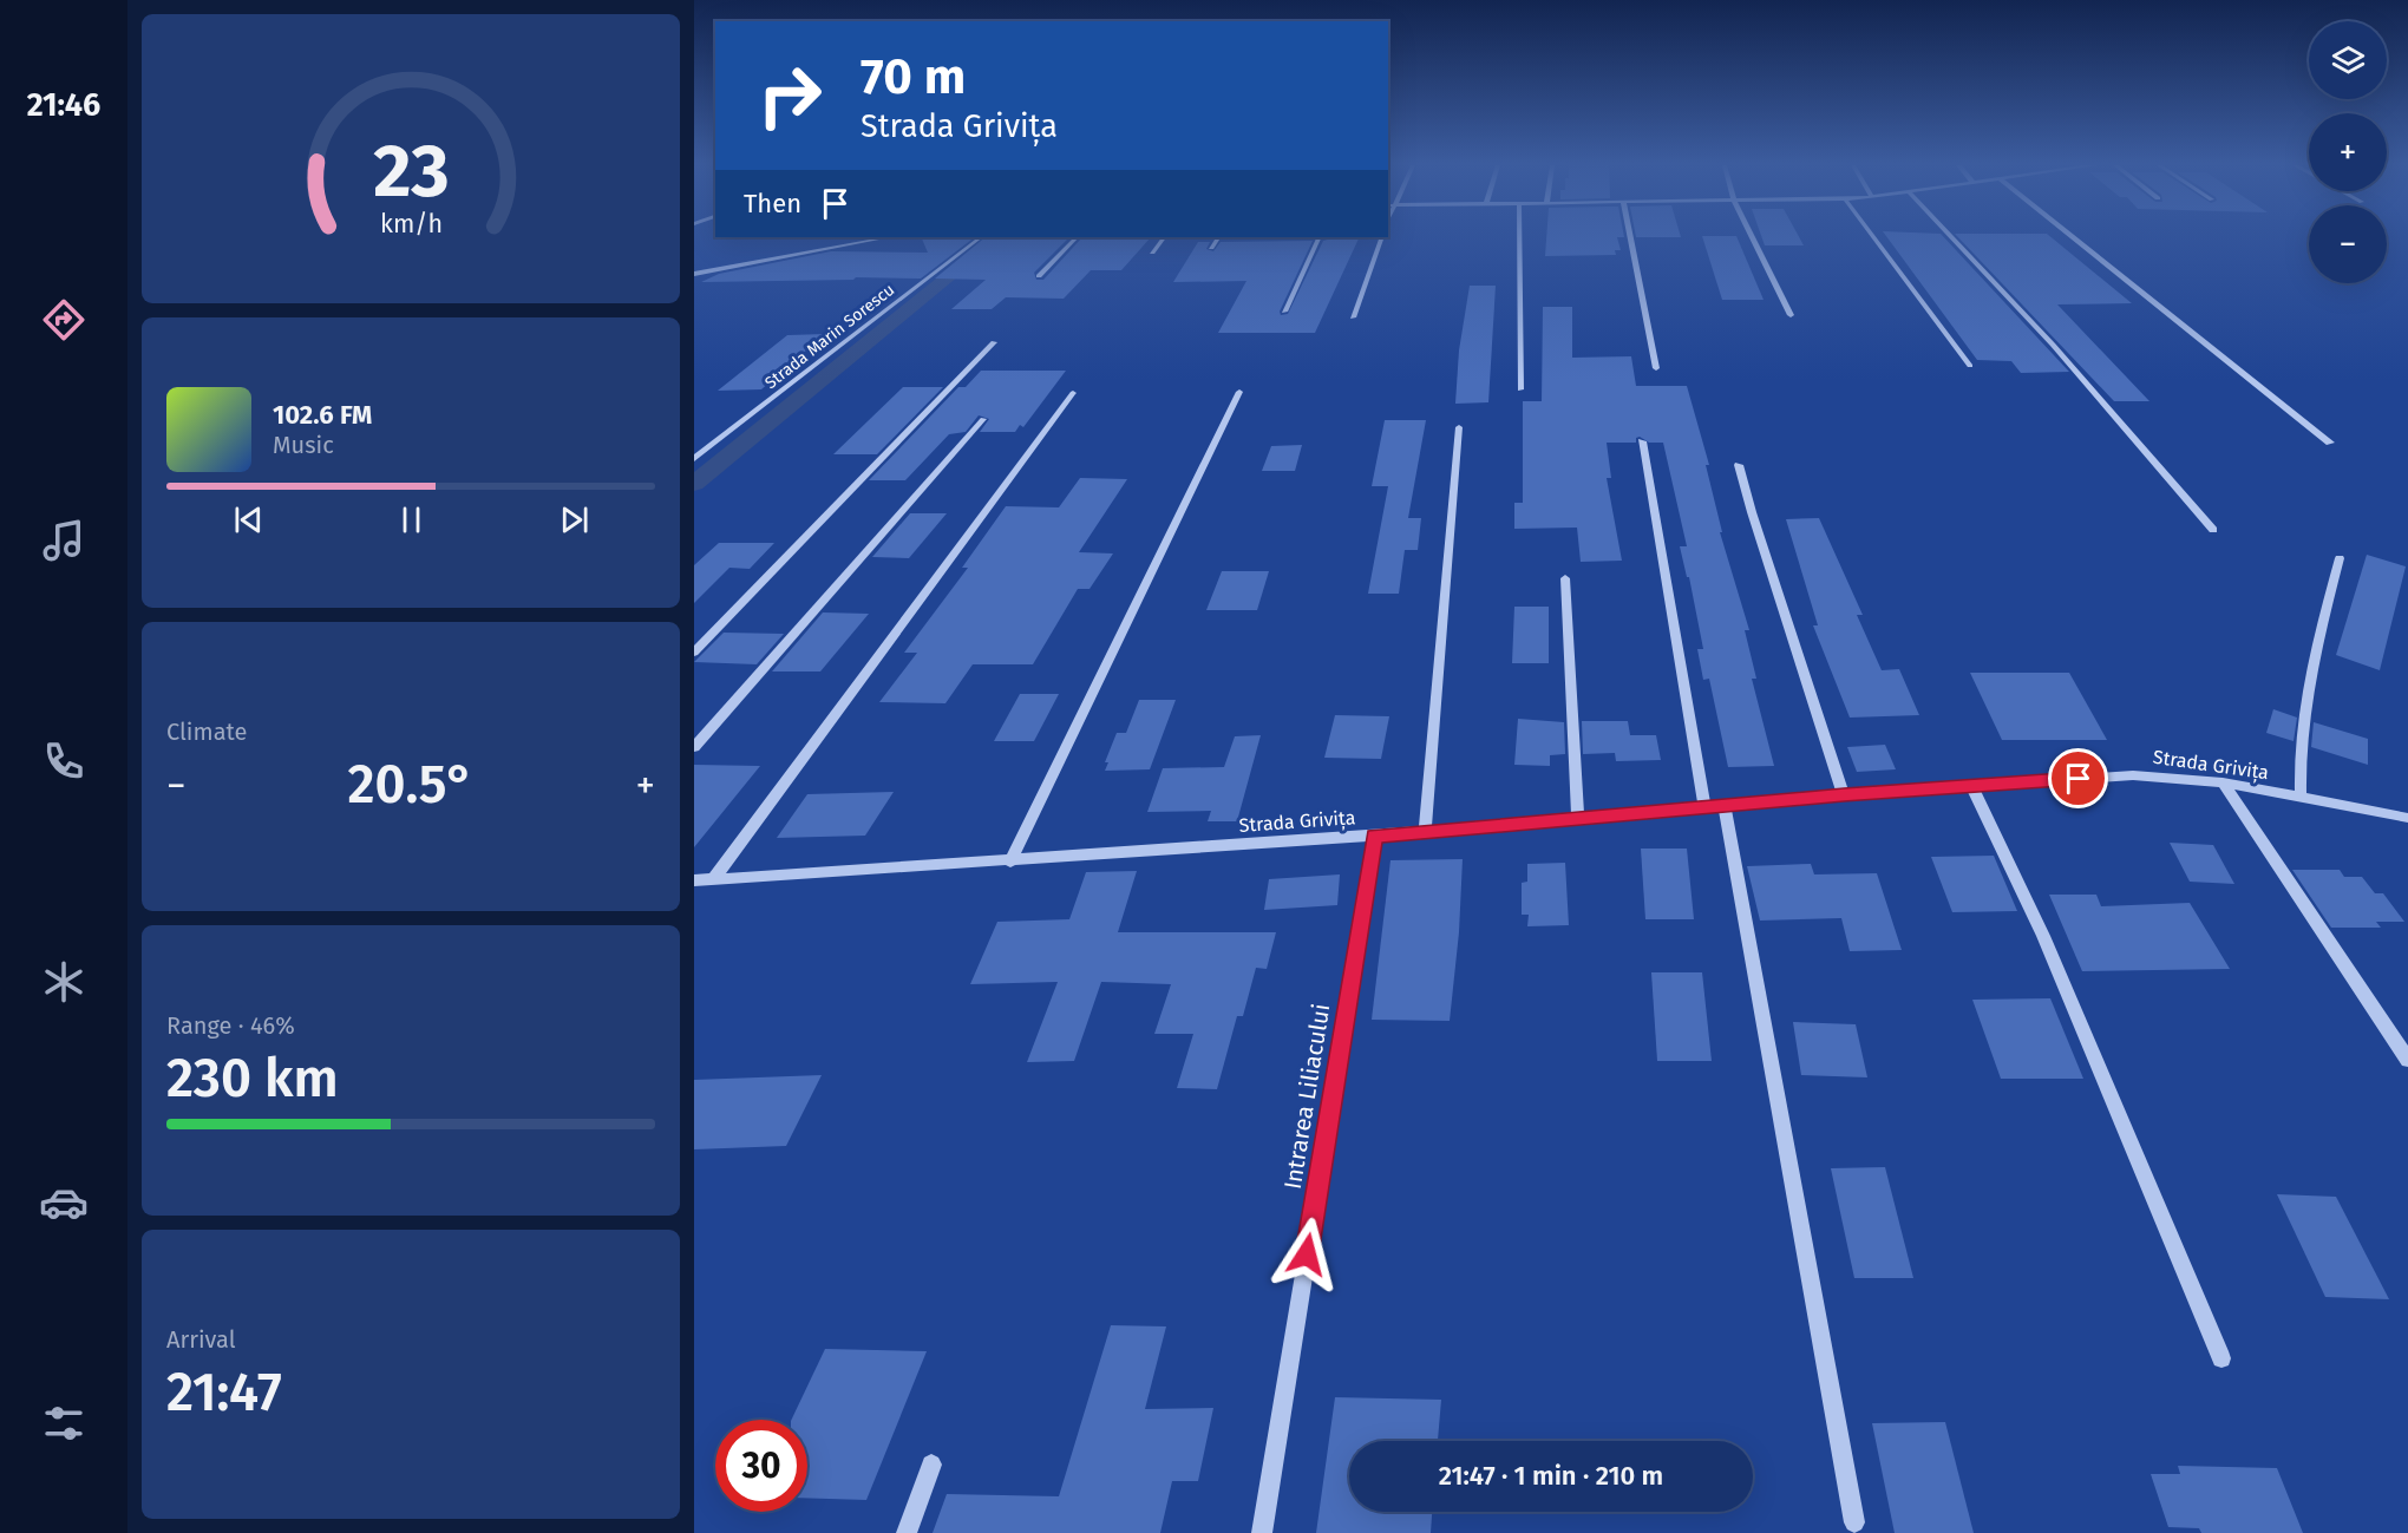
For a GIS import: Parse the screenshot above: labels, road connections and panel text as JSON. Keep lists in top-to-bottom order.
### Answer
{
  "streets": {
    "street": ["Strada Marin Sorescu", "Strada Grivița", "Intrarea Liliacului"]
  },
  "crossings": [
    ["Strada Grivița", "Intrarea Liliacului"]
  ],
  "page": {
    "tabs": "21:46",
    "map_buttons": ["+", "−"],
    "turn": ["70 m", "Strada Grivița"],
    "then": "Then",
    "song": ["102.6 FM", "Music"],
    "tile": [
      "Climate",
      ["Range · 46%", "230 km"],
      ["Arrival", "21:47"]
    ],
    "heat": ["−", "20.5°", "+"],
    "limit": "30",
    "trip": "21:47 · 1 min · 210 m",
    "gauge": ["23", "km/h"]
  }
}
